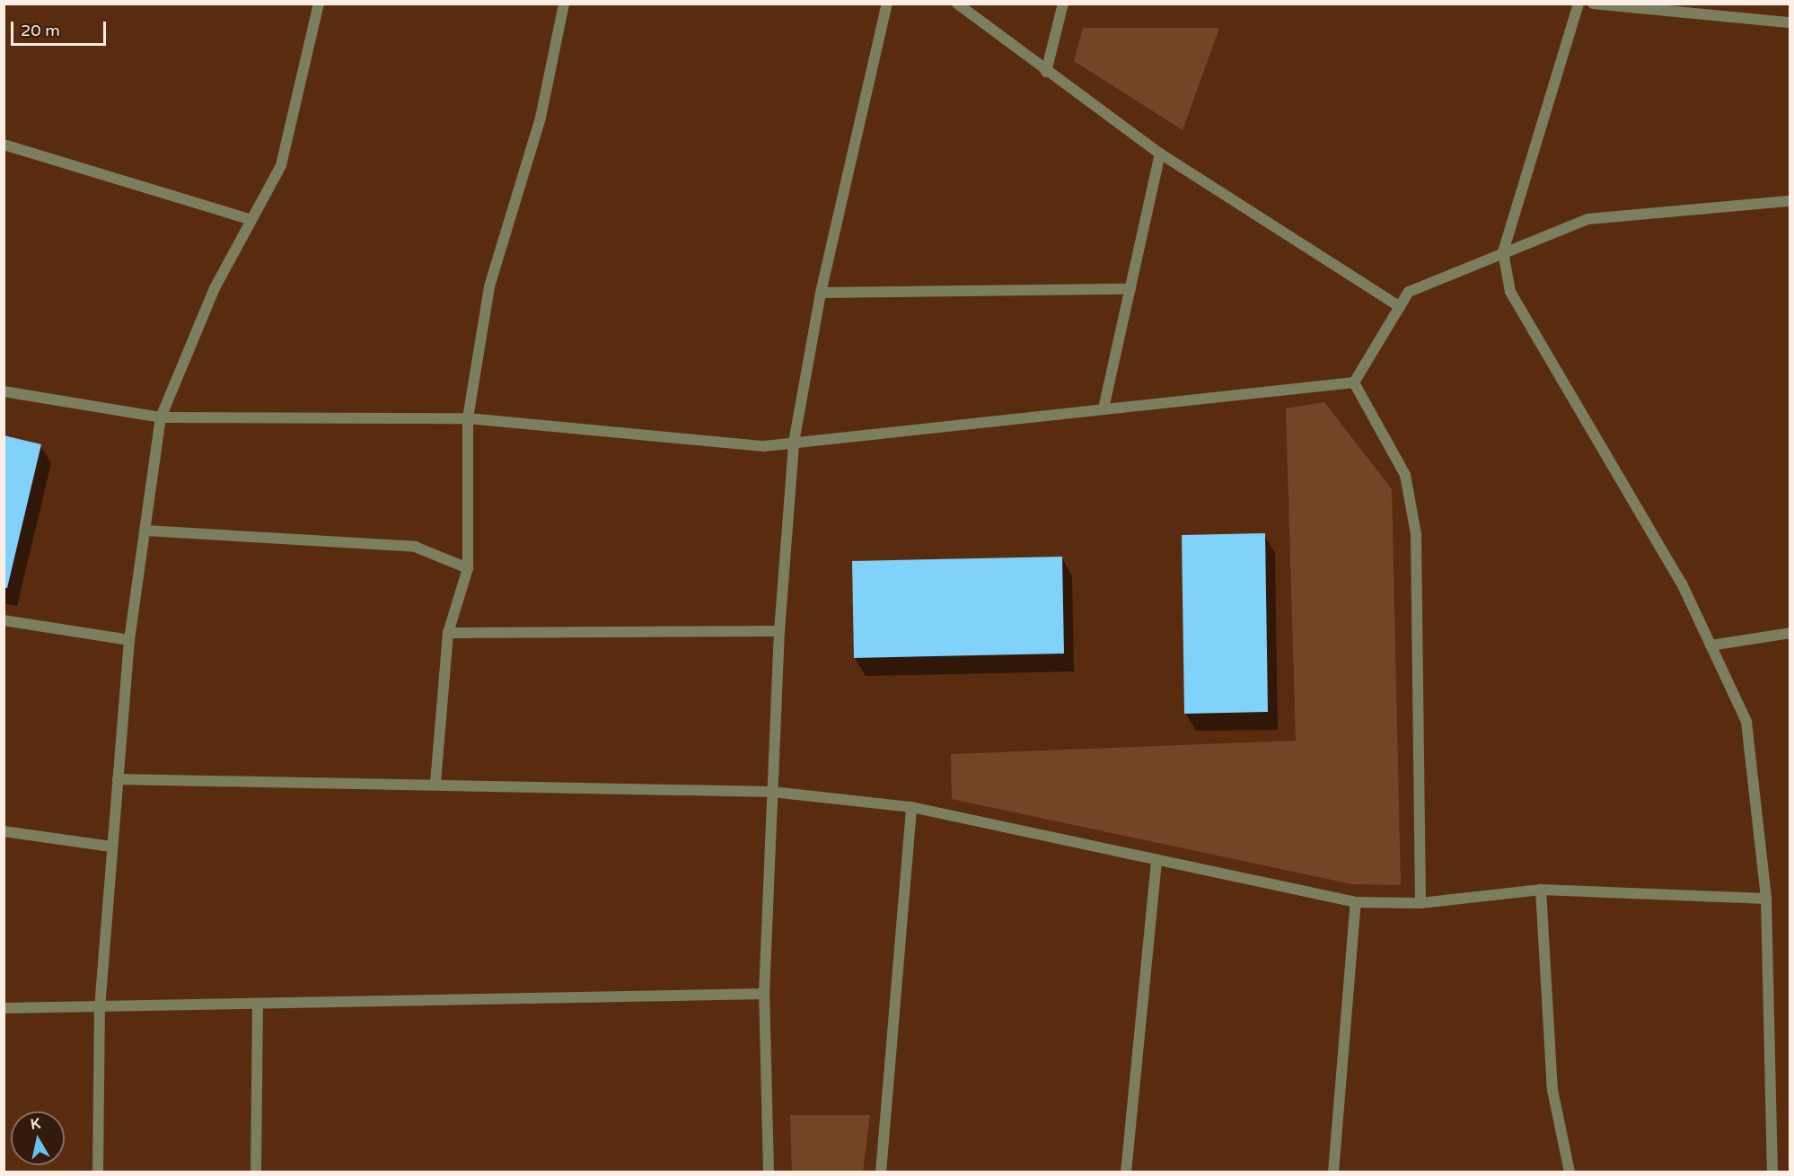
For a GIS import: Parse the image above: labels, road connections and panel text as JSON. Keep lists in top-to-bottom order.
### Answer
{
  "scale_bar": "20 m",
  "north": "top"
}
